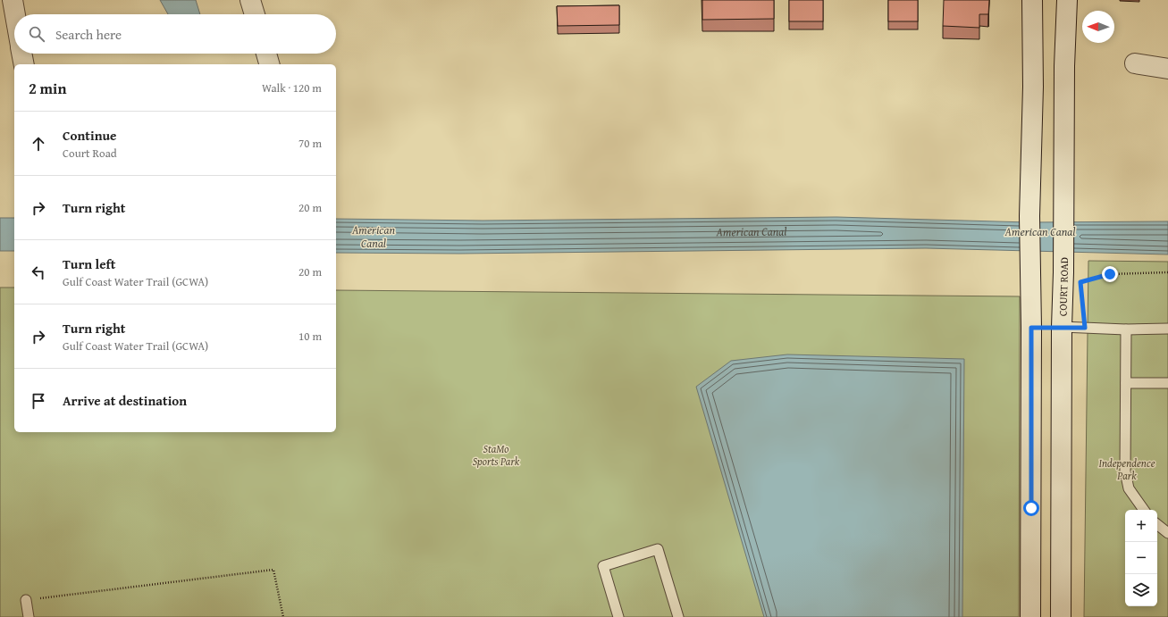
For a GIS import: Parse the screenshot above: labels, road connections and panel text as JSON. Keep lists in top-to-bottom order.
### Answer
{
  "streets": {
    "main road": ["COURT ROAD"]
  },
  "water": ["American Canal"],
  "parks": ["StaMo Sports Park", "Independence Park"],
  "north": "left",
  "page": {
    "search": "Search here",
    "heading": ["2 min", "Walk · 120 m"],
    "list": [
      ["Continue", "Court Road", "70 m"],
      ["Turn right", "20 m"],
      ["Turn left", "Gulf Coast Water Trail (GCWA)", "20 m"],
      ["Turn right", "Gulf Coast Water Trail (GCWA)", "10 m"],
      "Arrive at destination"
    ],
    "map_buttons": ["+", "−"]
  }
}
